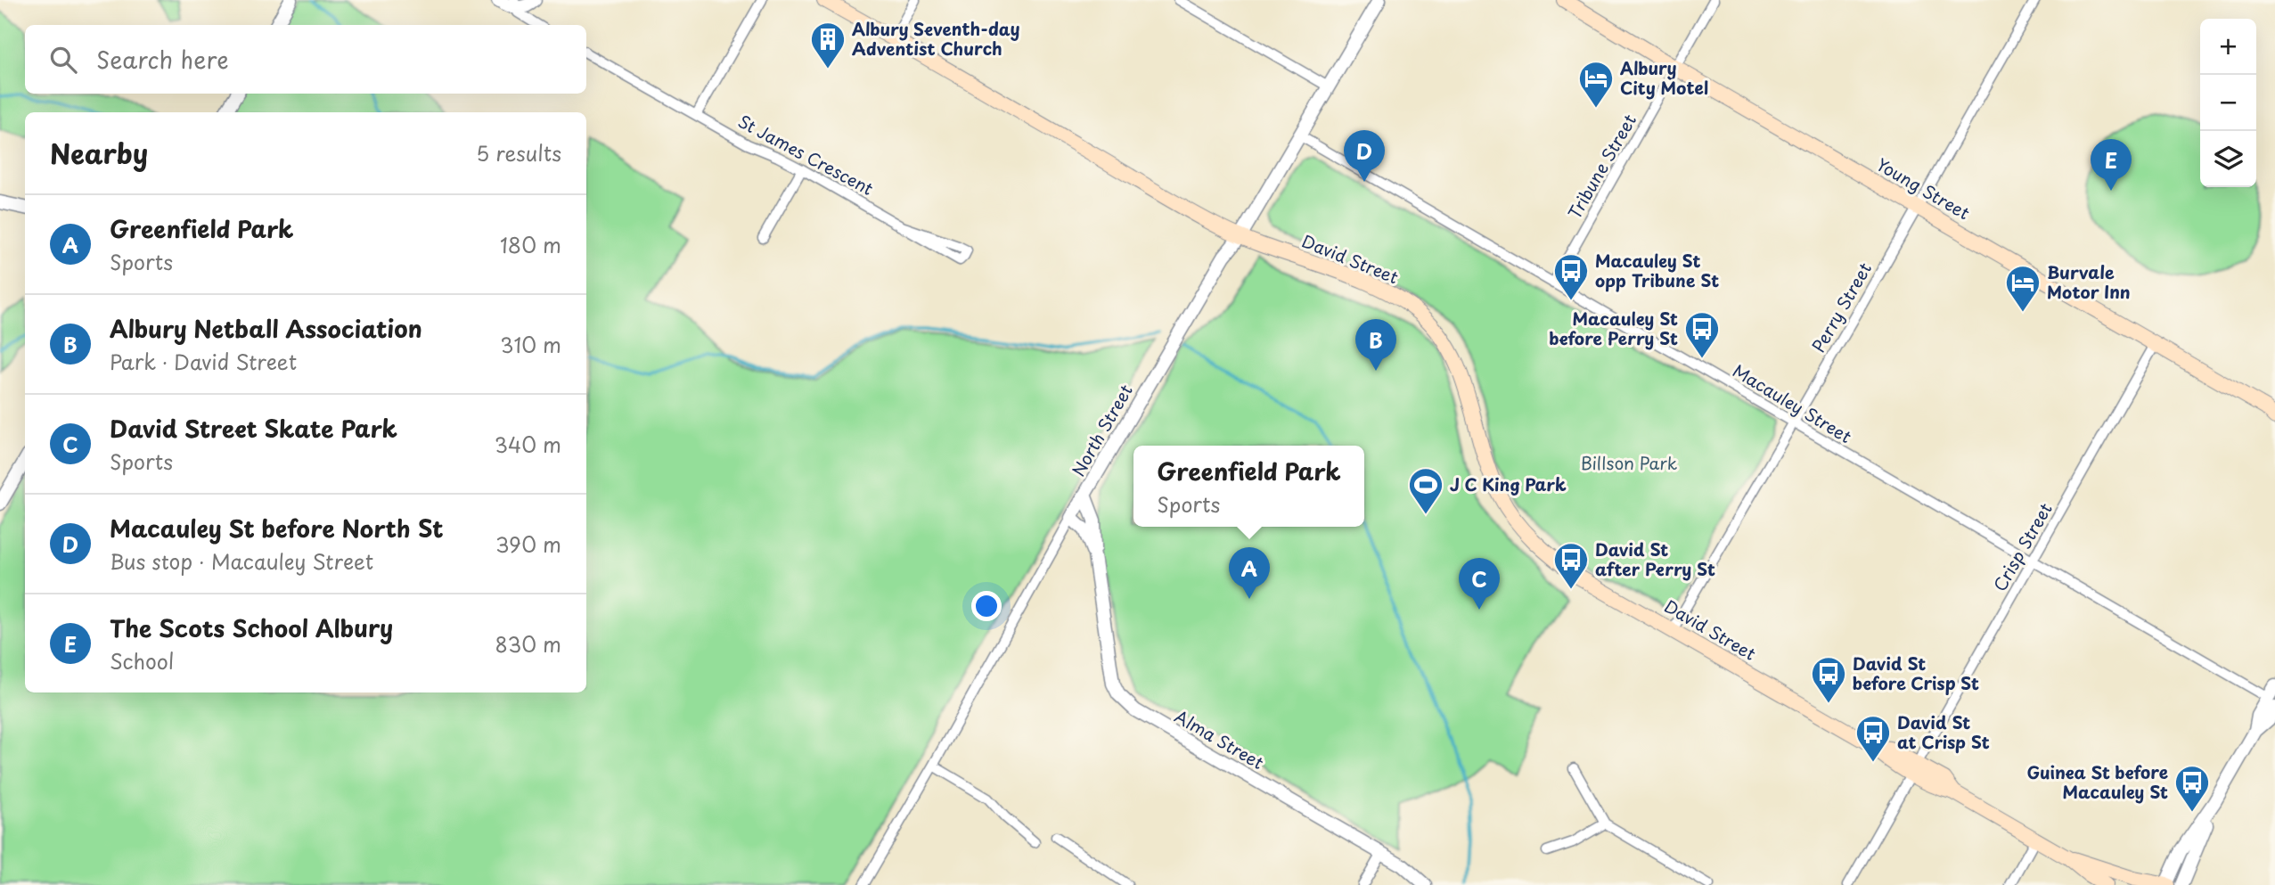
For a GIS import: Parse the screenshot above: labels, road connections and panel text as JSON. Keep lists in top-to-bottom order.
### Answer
{
  "streets": {
    "main road": ["Young Street", "David Street"],
    "street": [
      "St James Crescent",
      "Tribune Street",
      "Perry Street",
      "Macauley Street",
      "North Street",
      "Crisp Street",
      "Alma Street"
    ]
  },
  "crossings": [
    ["Tribune Street", "Young Street"],
    ["Tribune Street", "Macauley Street"],
    ["Young Street", "Perry Street"],
    ["Young Street", "Crisp Street"],
    ["David Street", "Perry Street"],
    ["David Street", "North Street"],
    ["David Street", "Crisp Street"],
    ["Perry Street", "Macauley Street"],
    ["Macauley Street", "North Street"],
    ["Macauley Street", "Crisp Street"],
    ["North Street", "Alma Street"]
  ],
  "parks": ["Billson Park"],
  "places": {
    "building": ["Albury Seventh-day Adventist Church"],
    "hotel": ["Albury City Motel", "Burvale Motor Inn"],
    "bus stop": [
      "Macauley St opp Tribune St",
      "Macauley St before Perry St",
      "David St after Perry St",
      "David St before Crisp St",
      "David St at Crisp St",
      "Guinea St before Macauley St"
    ],
    "sports": ["J C King Park"]
  },
  "page": {
    "map_buttons": ["+", "−"],
    "search": "Search here",
    "heading": ["Nearby", "5 results"],
    "pins": [
      "D",
      "E",
      "B",
      "A",
      "C"
    ],
    "list": [
      {
        "mark": "A",
        "name": "Greenfield Park",
        "note": "Sports",
        "value": "180 m"
      },
      {
        "mark": "B",
        "name": "Albury Netball Association",
        "note": "Park · David Street",
        "value": "310 m"
      },
      {
        "mark": "C",
        "name": "David Street Skate Park",
        "note": "Sports",
        "value": "340 m"
      },
      {
        "mark": "D",
        "name": "Macauley St before North St",
        "note": "Bus stop · Macauley Street",
        "value": "390 m"
      },
      {
        "mark": "E",
        "name": "The Scots School Albury",
        "note": "School",
        "value": "830 m"
      }
    ],
    "popup": ["Greenfield Park", "Sports"]
  }
}
